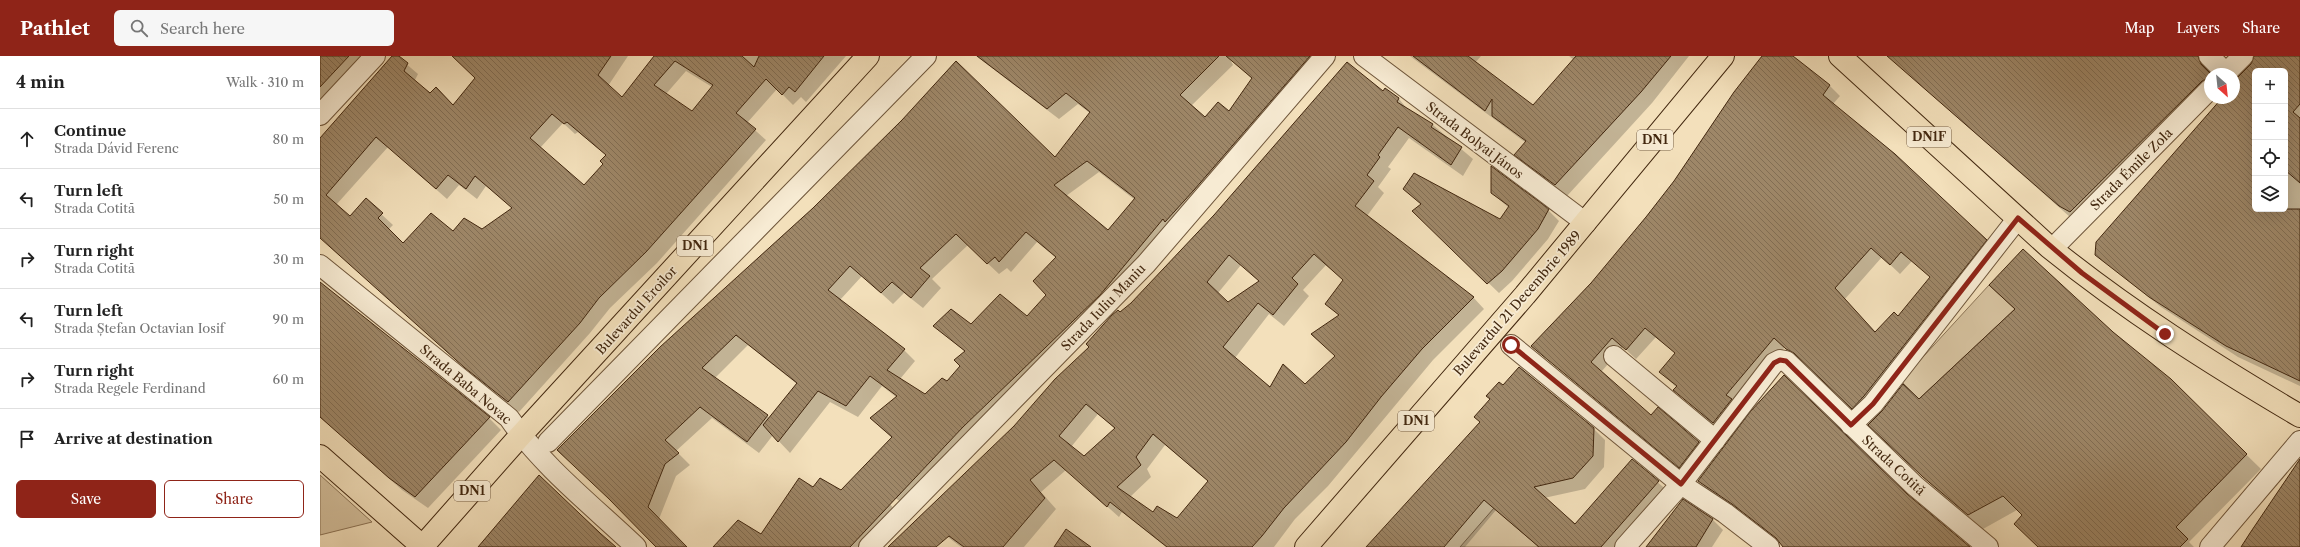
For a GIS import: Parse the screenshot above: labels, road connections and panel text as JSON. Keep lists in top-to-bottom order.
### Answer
{
  "streets": {
    "main road": [
      "DN1F",
      "DN1",
      "Bulevardul 21 Decembrie 1989",
      "Bulevardul Eroilor"
    ],
    "street": [
      "Strada Bolyai János",
      "Strada Émile Zola",
      "Strada Iuliu Maniu",
      "Strada Baba Novac",
      "Strada Cotită"
    ]
  },
  "crossings": [
    ["DN1F", "Strada Émile Zola"],
    ["Strada Bolyai János", "Bulevardul 21 Decembrie 1989"],
    ["DN1", "Bulevardul Eroilor"],
    ["Bulevardul Eroilor", "Strada Baba Novac"]
  ],
  "north": "bottom right",
  "page": {
    "header": "Pathlet",
    "search": "Search here",
    "nav": ["Map", "Layers", "Share"],
    "heading": ["4 min", "Walk · 310 m"],
    "map_buttons": ["+", "−"],
    "list": [
      ["Continue", "Strada Dávid Ferenc", "80 m"],
      ["Turn left", "Strada Cotită", "50 m"],
      ["Turn right", "Strada Cotită", "30 m"],
      ["Turn left", "Strada Ștefan Octavian Iosif", "90 m"],
      ["Turn right", "Strada Regele Ferdinand", "60 m"],
      "Arrive at destination"
    ],
    "buttons": ["Save", "Share"]
  }
}
